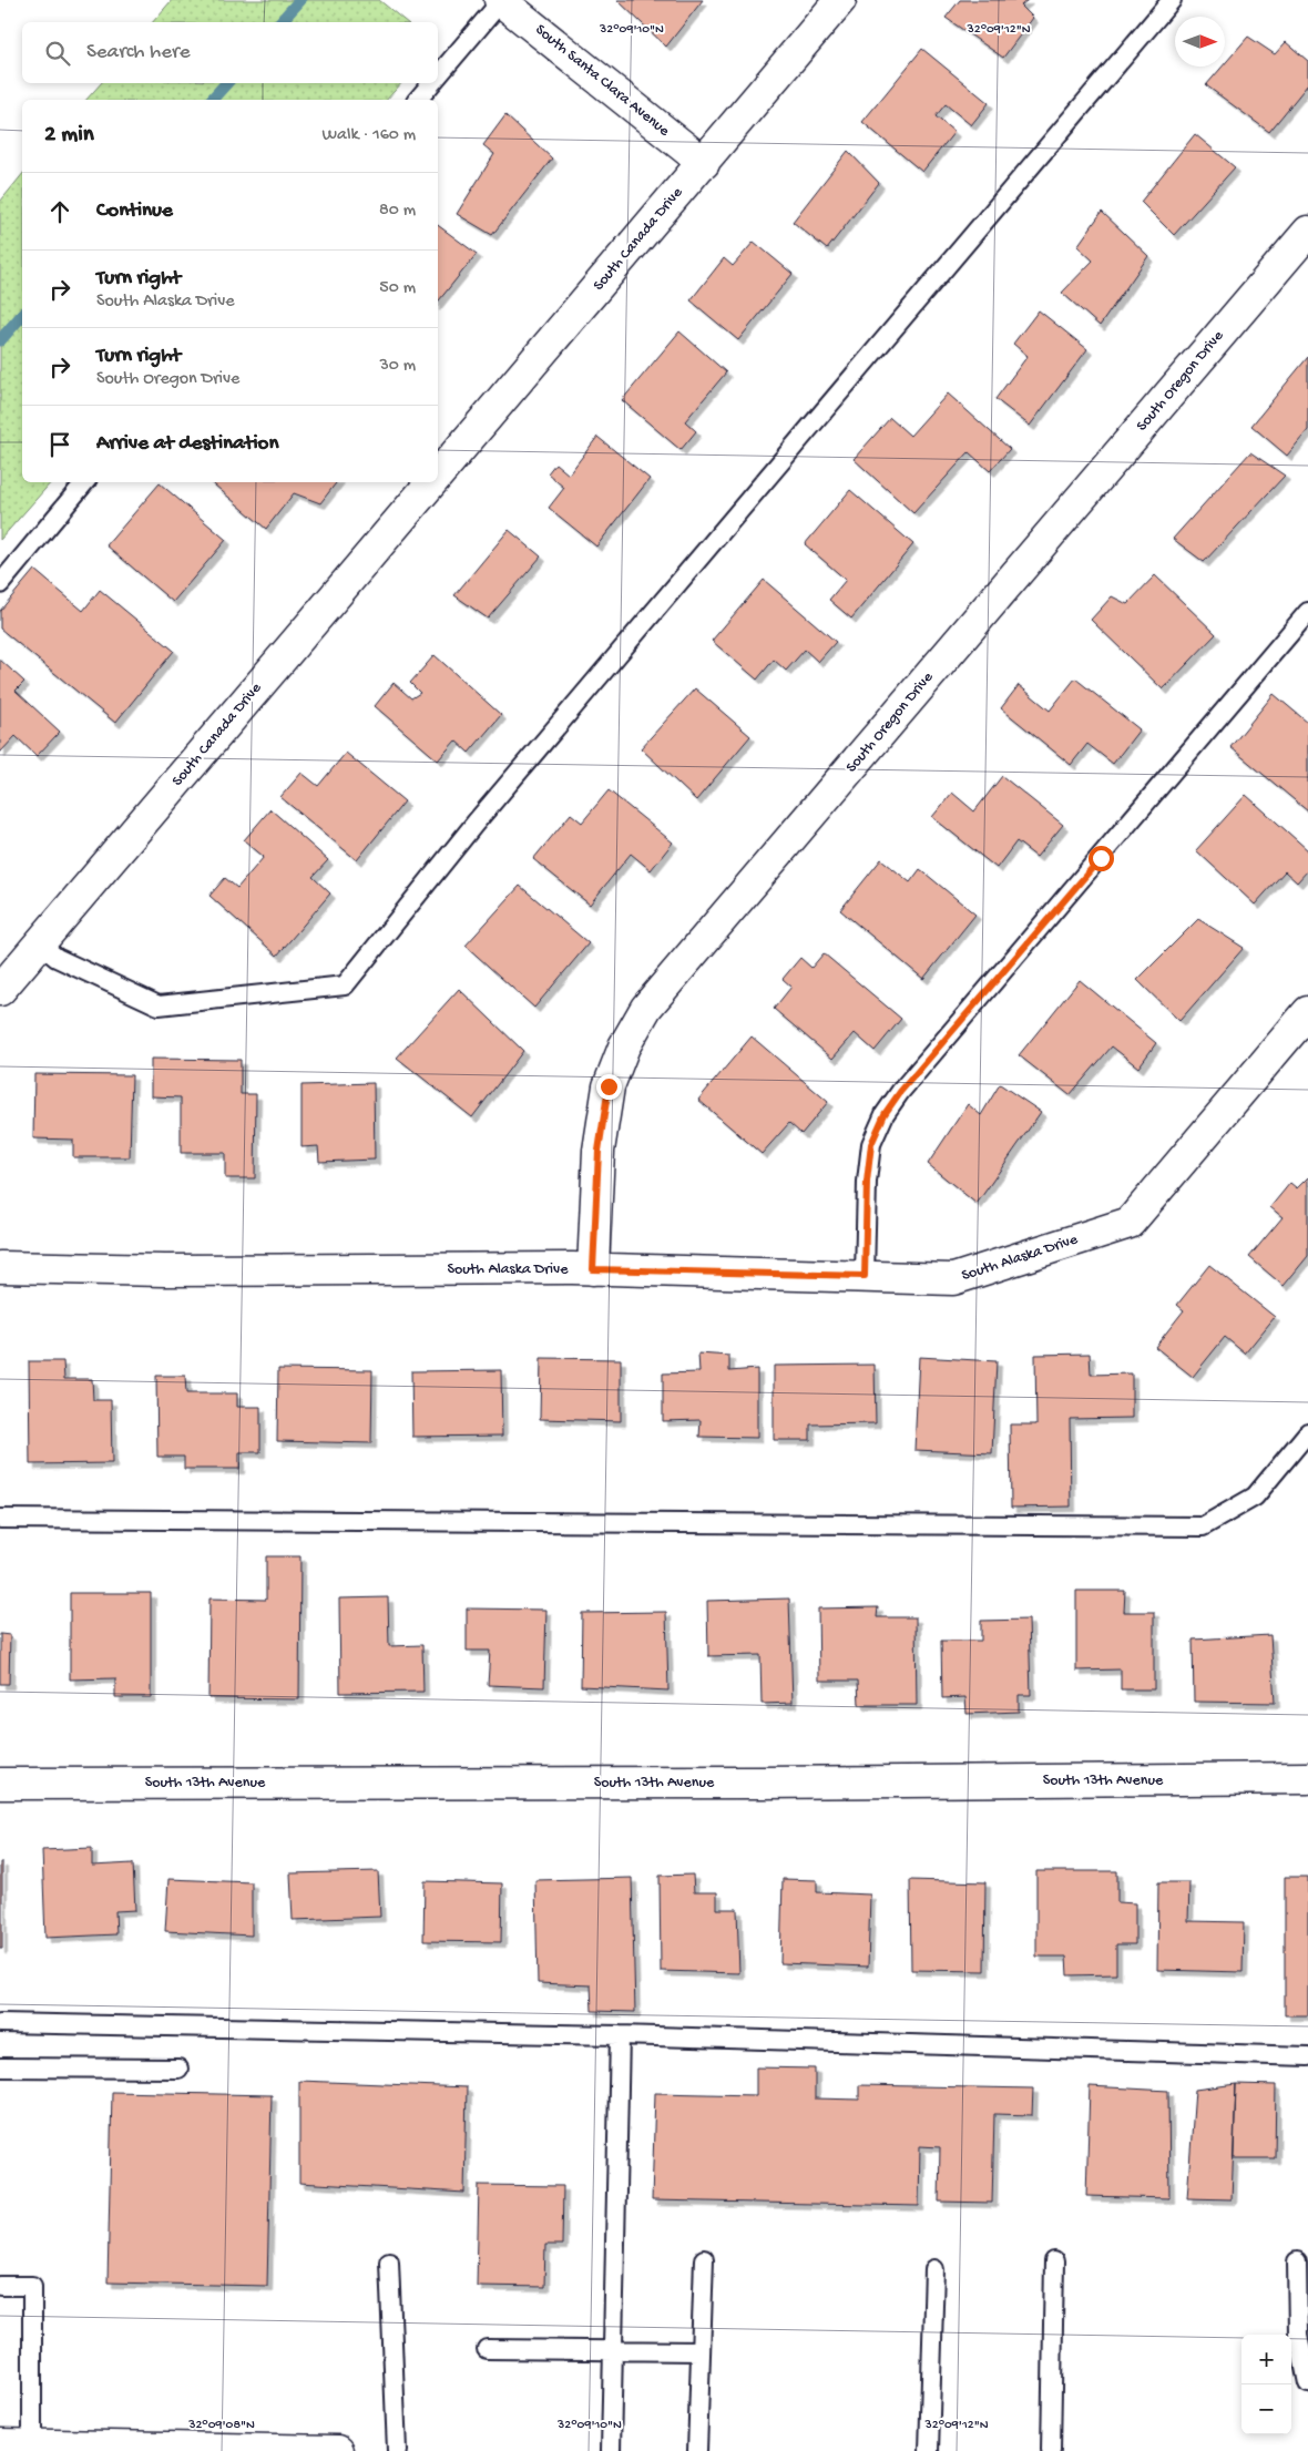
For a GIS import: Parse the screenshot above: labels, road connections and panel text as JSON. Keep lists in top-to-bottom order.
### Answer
{
  "streets": {
    "street": [
      "South Santa Clara Avenue",
      "South Canada Drive",
      "South Oregon Drive",
      "South Alaska Drive",
      "South 13th Avenue"
    ]
  },
  "crossings": [
    ["South Santa Clara Avenue", "South Canada Drive"],
    ["South Oregon Drive", "South Alaska Drive"]
  ],
  "north": "right",
  "page": {
    "search": "Search here",
    "heading": ["2 min", "Walk · 160 m"],
    "list": [
      ["Continue", "80 m"],
      ["Turn right", "South Alaska Drive", "50 m"],
      ["Turn right", "South Oregon Drive", "30 m"],
      "Arrive at destination"
    ],
    "map_buttons": ["+", "−"]
  },
  "coordinates": ["32°09'10\"N", "32°09'12\"N", "32°09'08\"N"]
}
